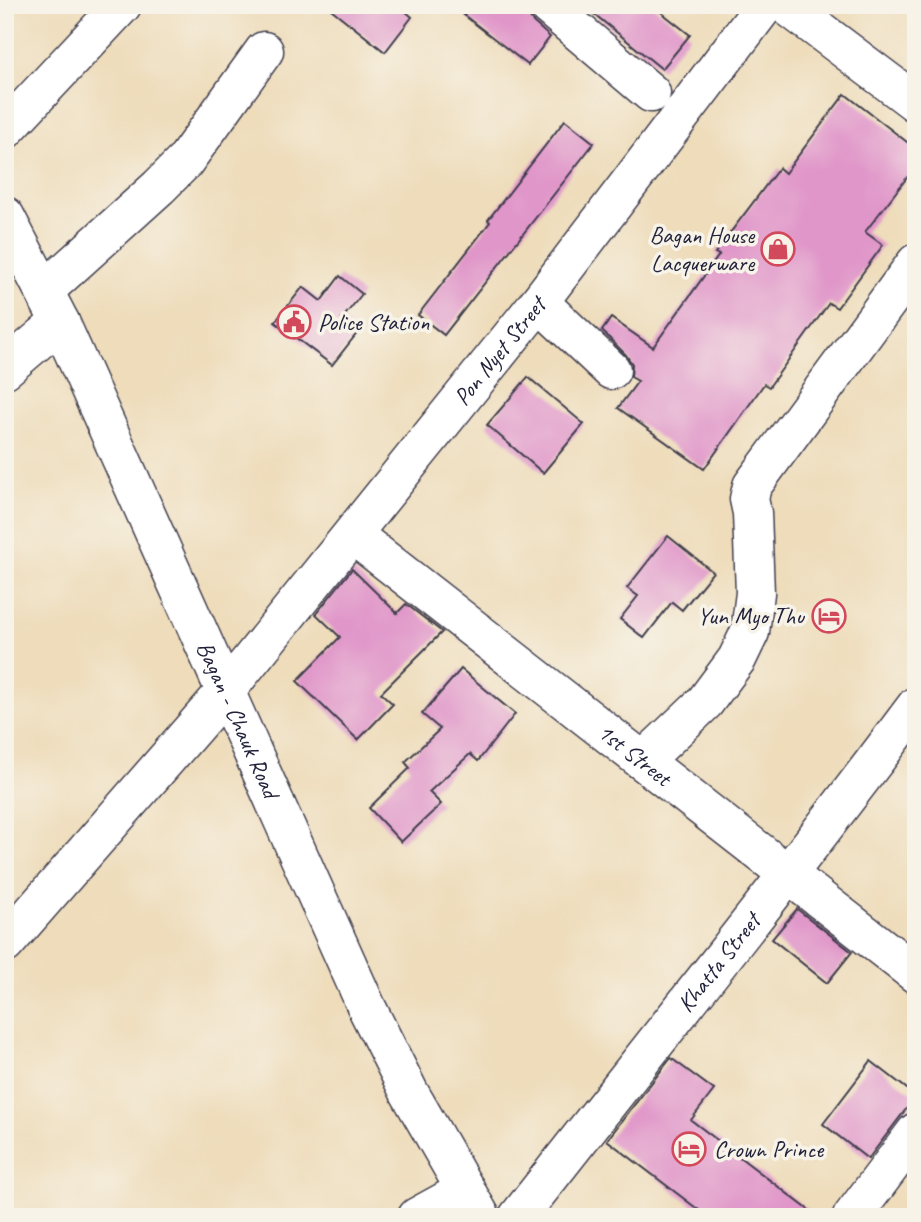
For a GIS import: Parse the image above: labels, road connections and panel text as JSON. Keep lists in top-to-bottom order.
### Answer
{
  "streets": {
    "street": [
      "Pon Nyet Street",
      "Bagan - Chauk Road",
      "1st Street",
      "Khatta Street"
    ]
  },
  "crossings": [
    ["Pon Nyet Street", "Bagan - Chauk Road"],
    ["Pon Nyet Street", "1st Street"],
    ["1st Street", "Khatta Street"]
  ],
  "places": {
    "shop": ["Bagan House Lacquerware"],
    "public building": ["Police Station"],
    "hotel": ["Yun Myo Thu", "Crown Prince"]
  }
}
